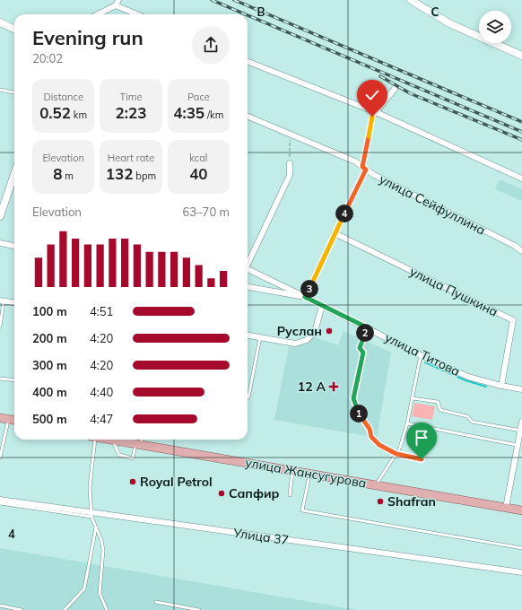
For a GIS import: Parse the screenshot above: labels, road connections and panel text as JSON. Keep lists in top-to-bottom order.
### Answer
{
  "streets": {
    "main road": ["улица Жансугурова"],
    "street": [
      "улица Сейфуллина",
      "улица Пушкина",
      "улица Титова",
      "Улица 37"
    ]
  },
  "crossings": [
    ["улица Пушкина", "улица Титова"]
  ],
  "places": {
    "other": [
      "Руслан",
      "Royal Petrol",
      "Сапфир",
      "Shafran"
    ],
    "health": ["12 А"]
  },
  "page": {
    "heading": ["Evening run", "20:02"],
    "stats": [
      ["Distance", "0.52 km"],
      ["Time", "2:23"],
      ["Pace", "4:35 /km"],
      ["Elevation", "8 m"],
      ["Heart rate", "132 bpm"],
      ["kcal", "40"]
    ],
    "chart": ["Elevation", "63–70 m"],
    "pins": [
      "4",
      "3",
      "2",
      "1"
    ],
    "list": [
      {
        "name": "100 m",
        "note": "4:51"
      },
      {
        "name": "200 m",
        "note": "4:20"
      },
      {
        "name": "300 m",
        "note": "4:20"
      },
      {
        "name": "400 m",
        "note": "4:40"
      },
      {
        "name": "500 m",
        "note": "4:47"
      }
    ]
  },
  "grid": {
    "columns": ["B", "C"],
    "rows": ["4"]
  }
}
